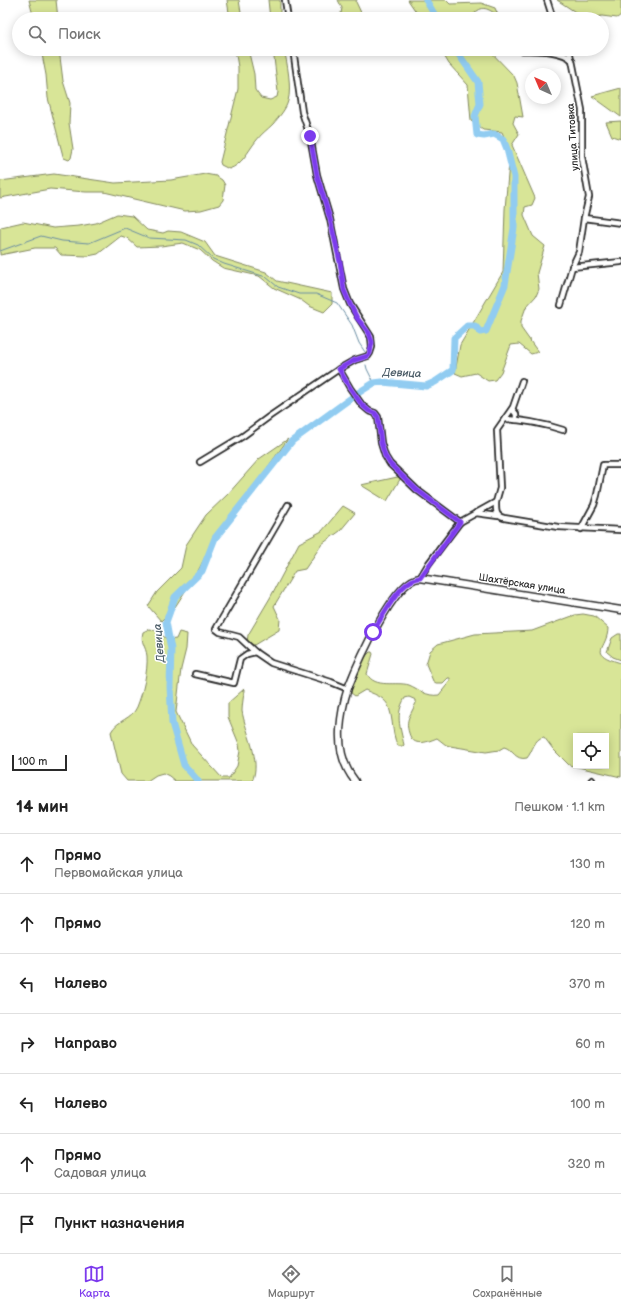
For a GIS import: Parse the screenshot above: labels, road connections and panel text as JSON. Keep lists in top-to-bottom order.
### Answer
{
  "streets": {
    "street": ["улица Титовка", "Шахтёрская улица"]
  },
  "water": ["Девица"],
  "scale_bar": "100 m",
  "north": "top left",
  "page": {
    "search": "Поиск",
    "scale": "100 m",
    "heading": ["14 мин", "Пешком · 1.1 km"],
    "list": [
      ["Прямо", "Первомайская улица", "130 m"],
      ["Прямо", "120 m"],
      ["Налево", "370 m"],
      ["Направо", "60 m"],
      ["Налево", "100 m"],
      ["Прямо", "Садовая улица", "320 m"],
      "Пункт назначения"
    ],
    "nav": ["Карта", "Маршрут", "Сохранённые"]
  }
}
